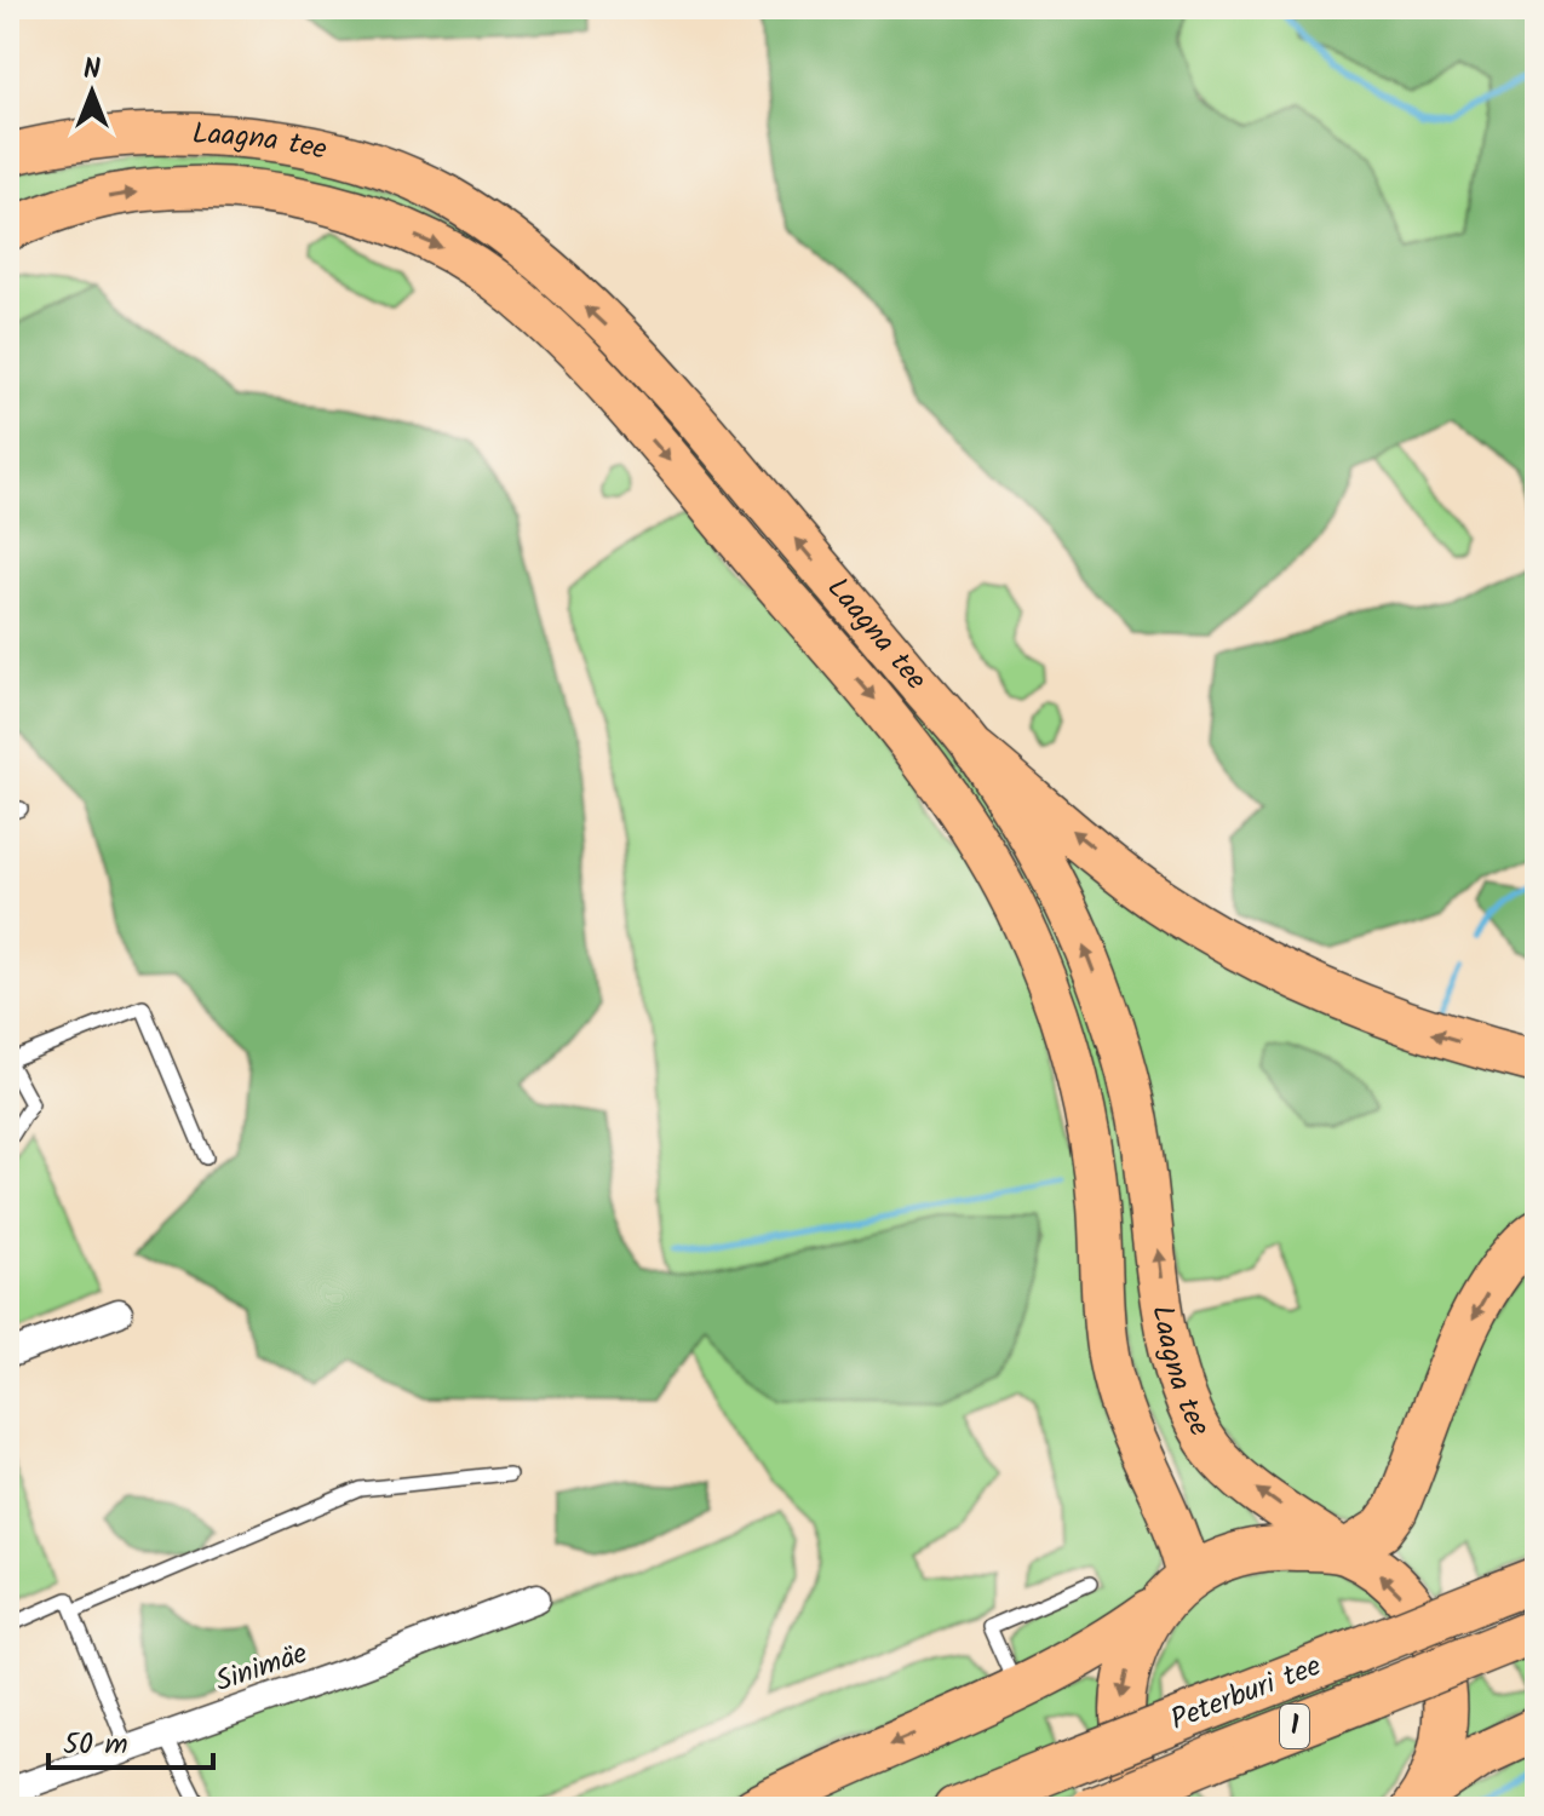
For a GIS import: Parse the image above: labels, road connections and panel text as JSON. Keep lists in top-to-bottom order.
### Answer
{
  "streets": {
    "highway": ["Peterburi tee", "1"],
    "main road": ["Laagna tee"],
    "street": ["Sinimäe"]
  },
  "scale_bar": "50 m",
  "north": "top"
}
